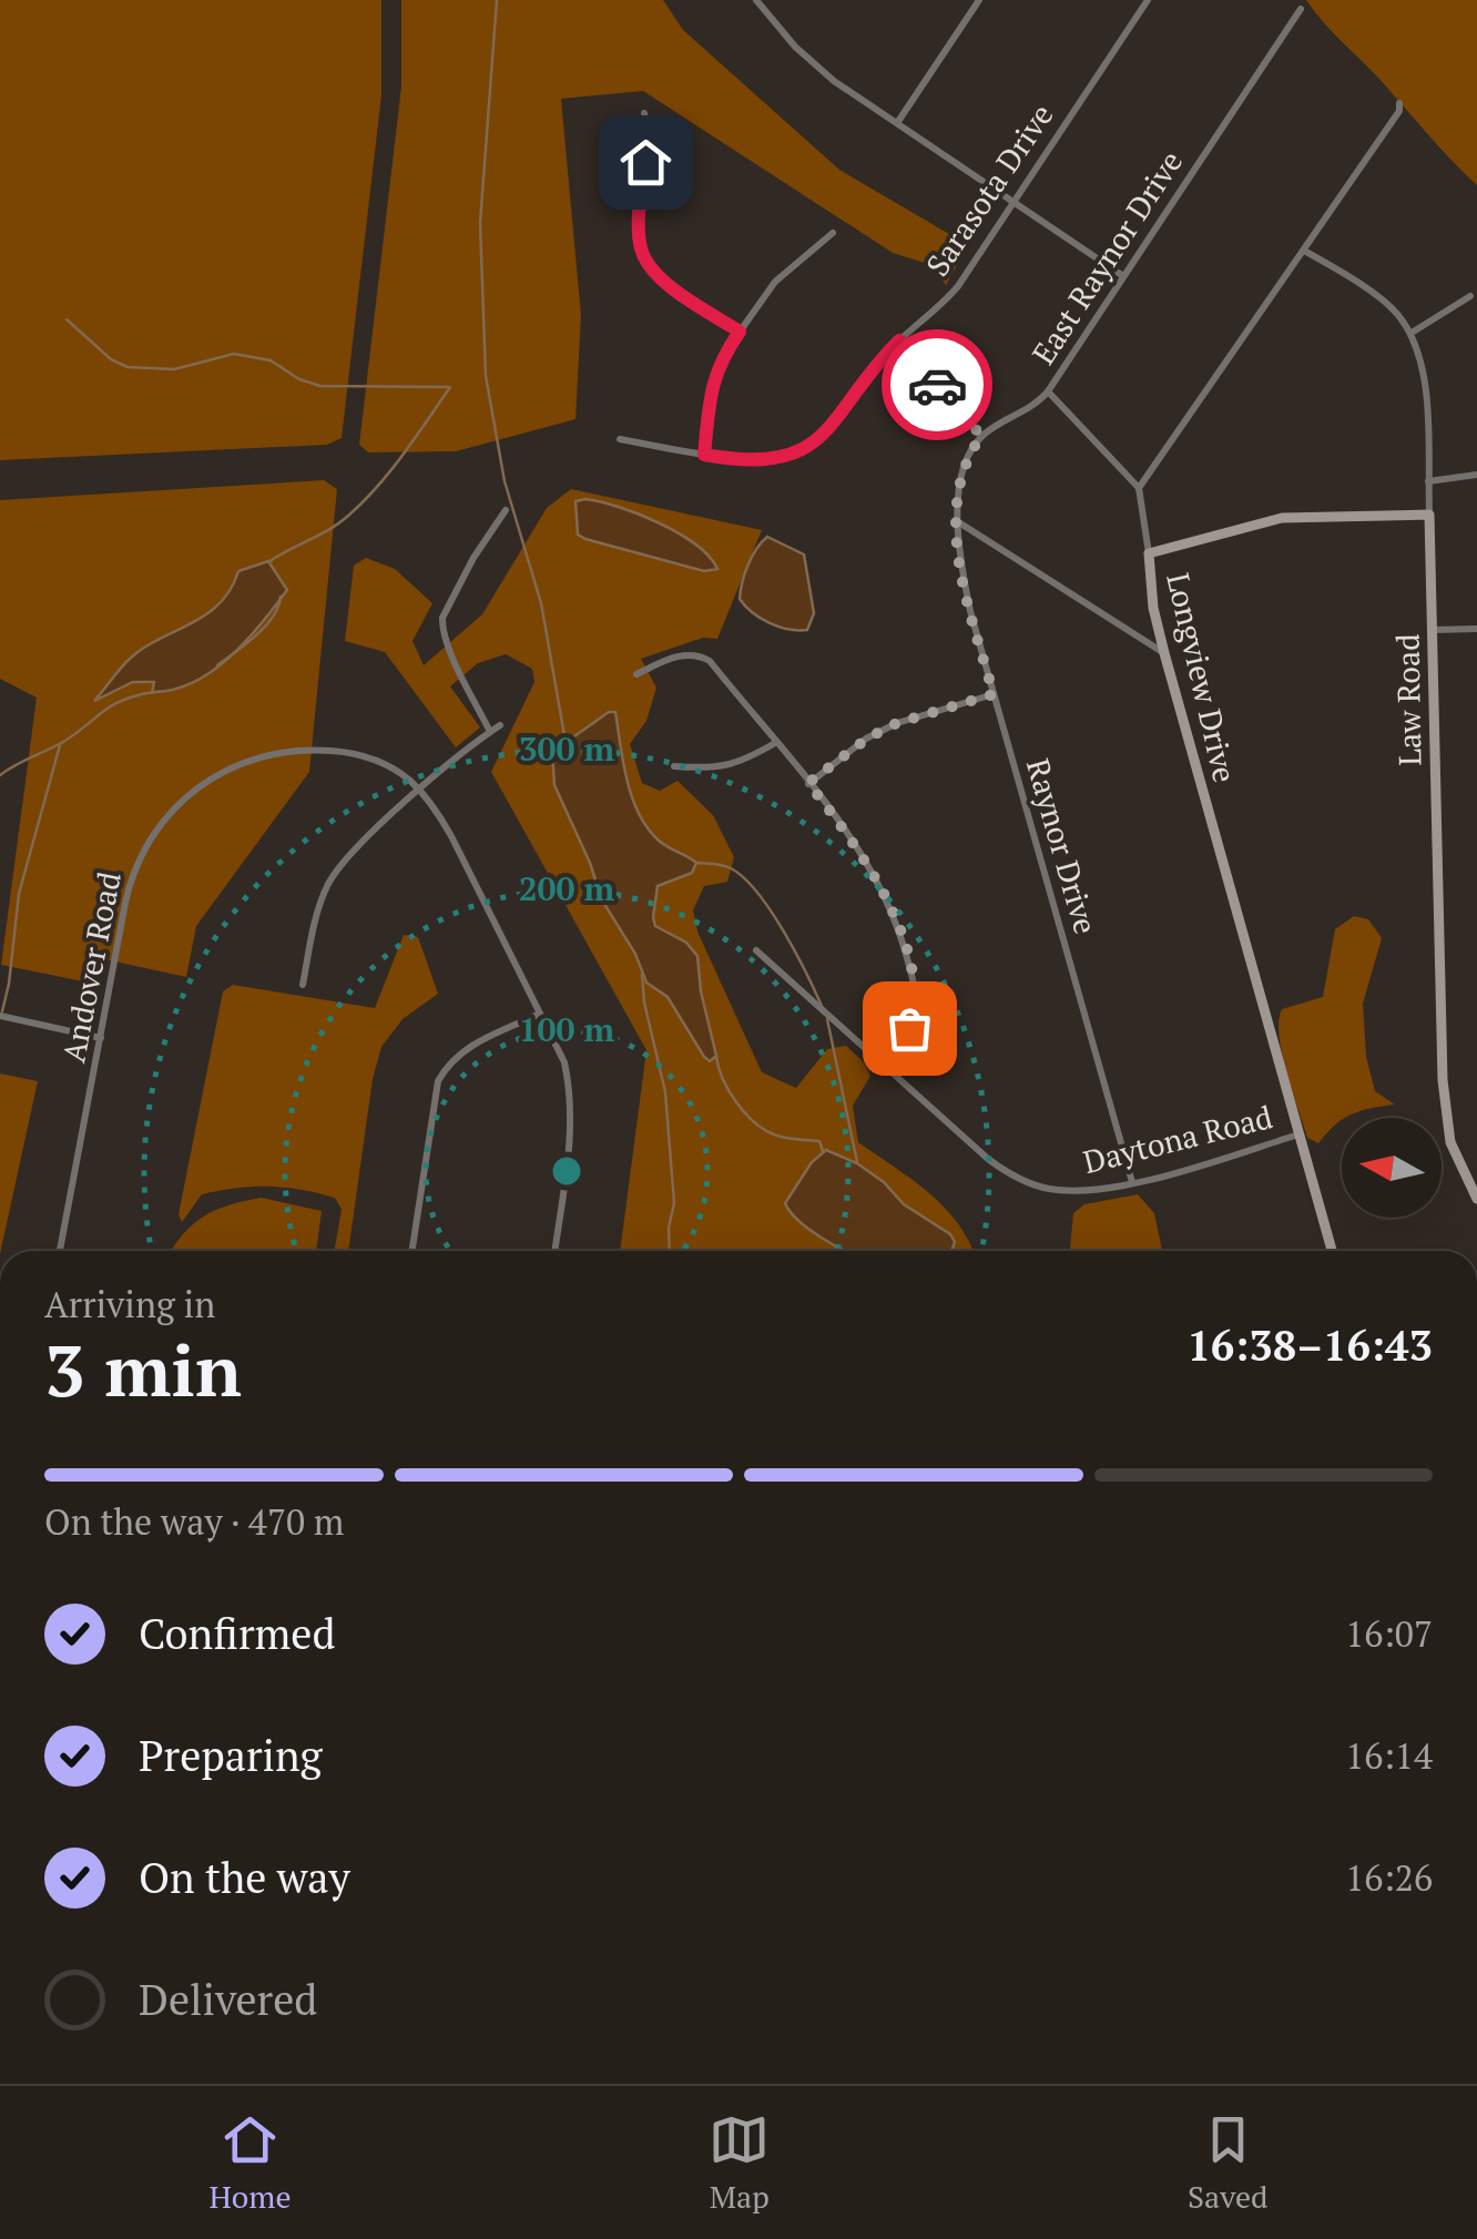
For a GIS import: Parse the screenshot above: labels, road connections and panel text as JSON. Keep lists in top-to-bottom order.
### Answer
{
  "streets": {
    "street": [
      "Sarasota Drive",
      "East Raynor Drive",
      "Longview Drive",
      "Law Road",
      "Raynor Drive",
      "Andover Road",
      "Daytona Road"
    ]
  },
  "crossings": [
    ["Longview Drive", "Daytona Road"],
    ["Raynor Drive", "Daytona Road"]
  ],
  "north": "left",
  "page": {
    "heading": ["3 min", "Arriving in", "16:38–16:43"],
    "bar": "On the way · 470 m",
    "list": [
      ["Confirmed", "16:07"],
      ["Preparing", "16:14"],
      ["On the way", "16:26"],
      "Delivered"
    ],
    "tabs": ["Home", "Map", "Saved"]
  },
  "rings": ["300 m", "200 m", "100 m"]
}
